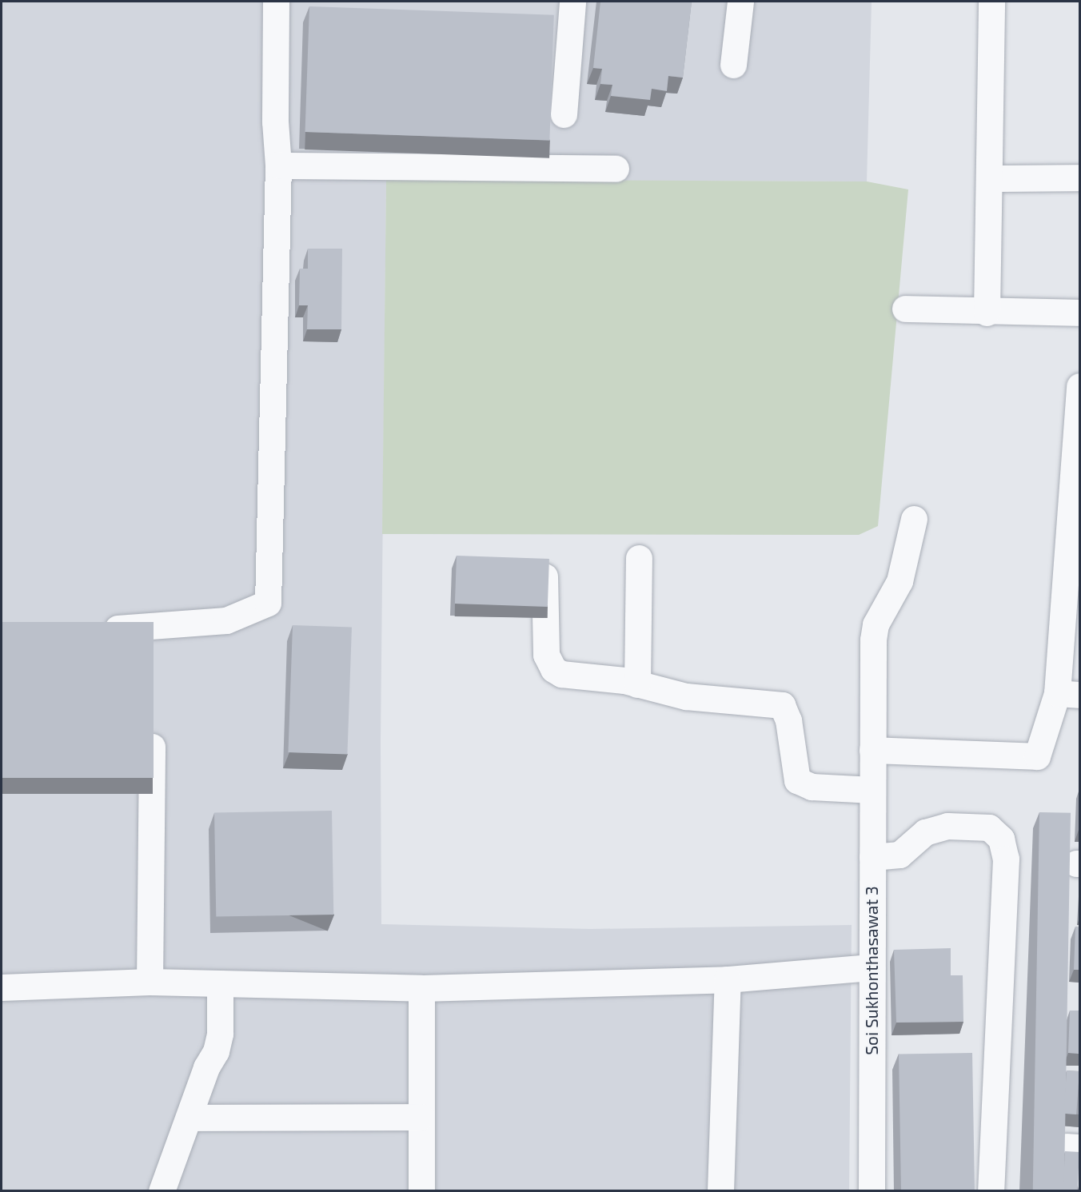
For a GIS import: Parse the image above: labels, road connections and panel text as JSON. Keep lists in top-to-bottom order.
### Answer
{
  "streets": {
    "street": ["Soi Sukhonthasawat 3"]
  }
}
